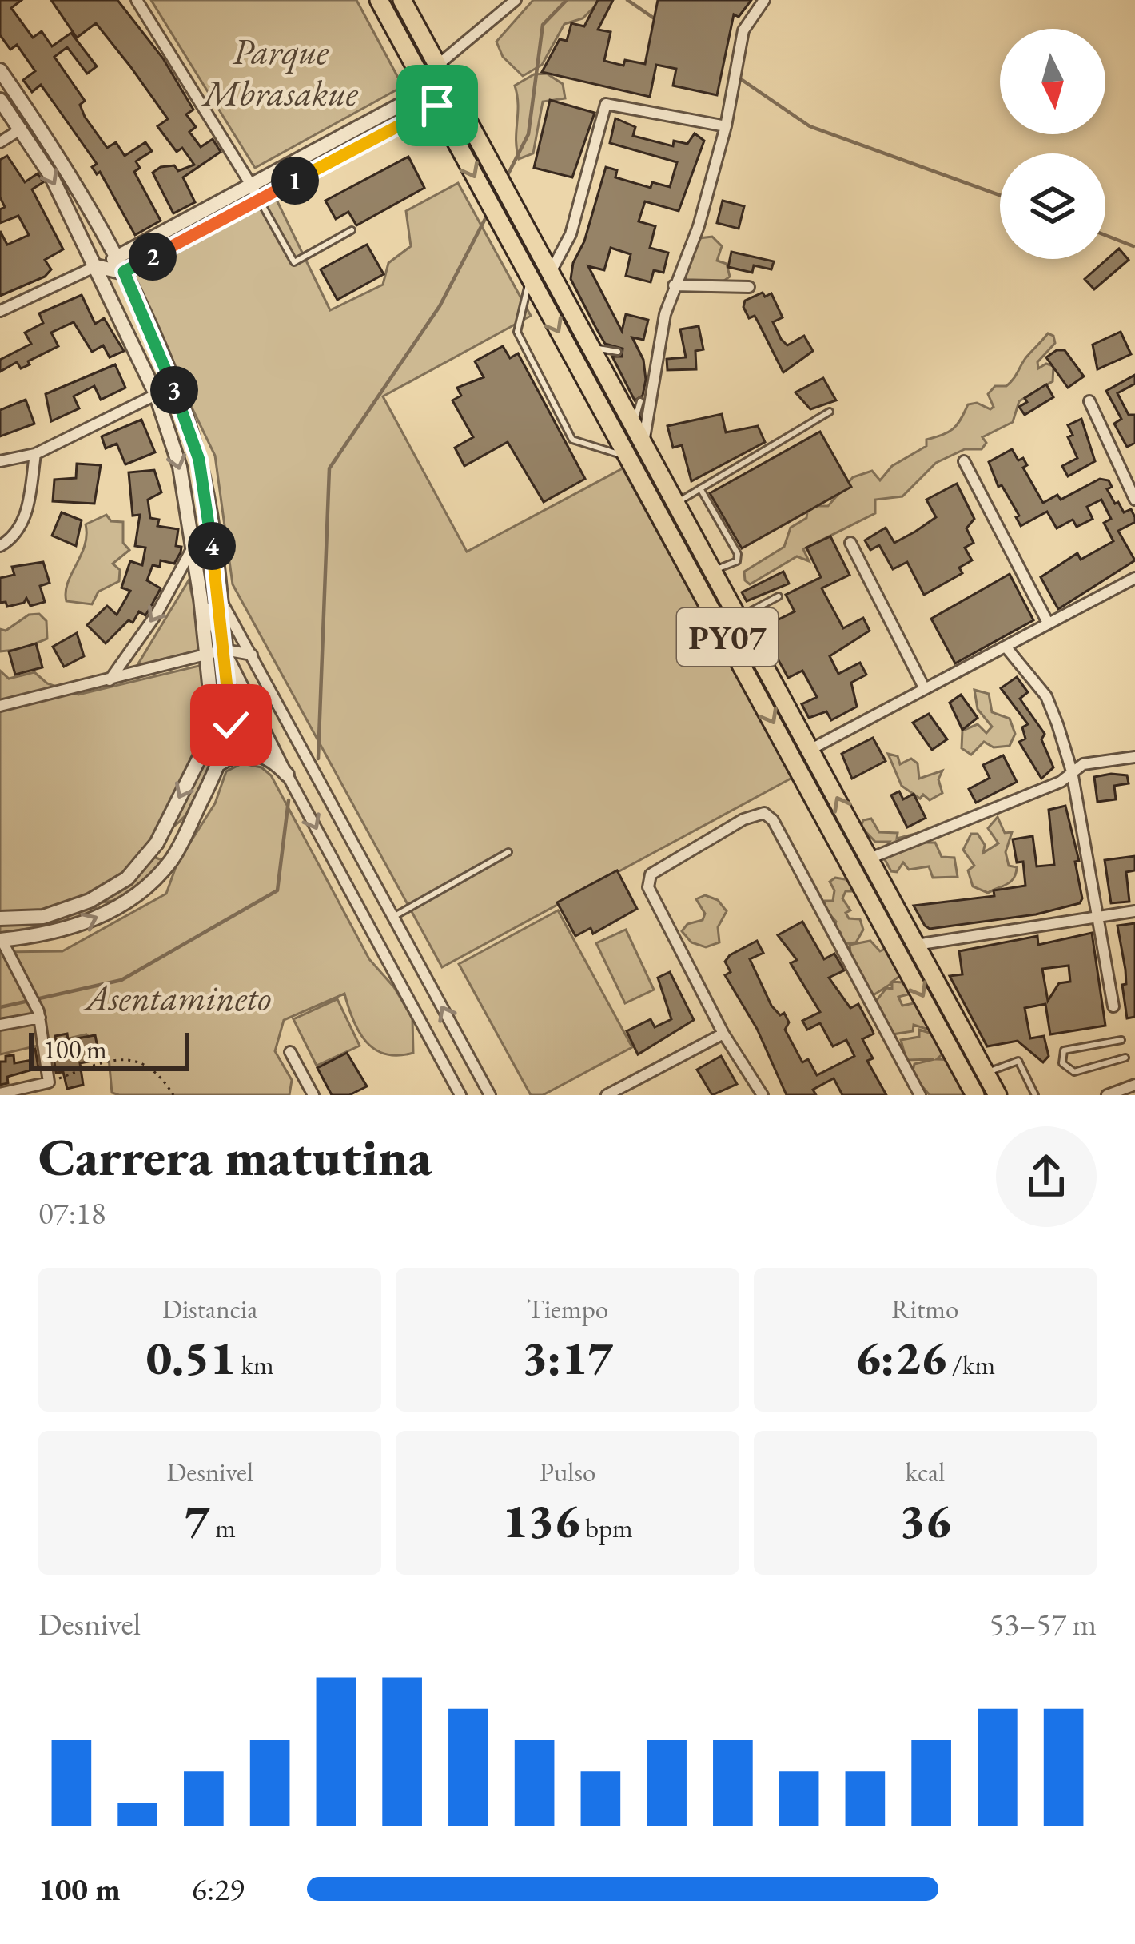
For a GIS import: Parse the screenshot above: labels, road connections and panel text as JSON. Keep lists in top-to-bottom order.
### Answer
{
  "streets": {
    "main road": ["PY07"]
  },
  "parks": ["Parque Mbrasakue", "Asentamineto"],
  "scale_bar": "100 m",
  "north": "bottom",
  "page": {
    "pins": [
      "1",
      "2",
      "3",
      "4"
    ],
    "scale": "100 m",
    "heading": ["Carrera matutina", "07:18"],
    "stats": [
      ["Distancia", "0.51 km"],
      ["Tiempo", "3:17"],
      ["Ritmo", "6:26 /km"],
      ["Desnivel", "7 m"],
      ["Pulso", "136 bpm"],
      ["kcal", "36"]
    ],
    "chart": ["Desnivel", "53–57 m"],
    "list": [
      {
        "name": "100 m",
        "note": "6:29"
      }
    ]
  }
}
